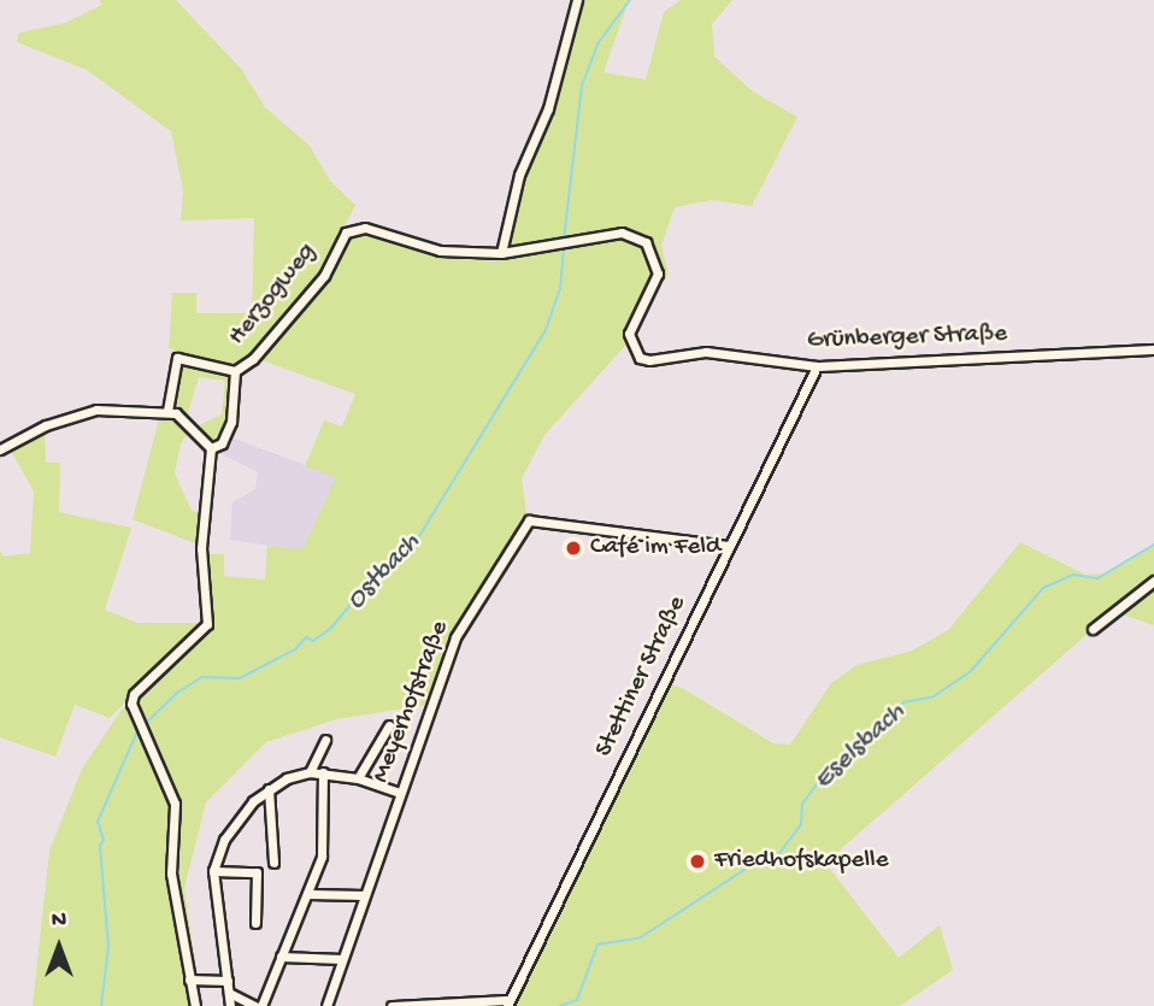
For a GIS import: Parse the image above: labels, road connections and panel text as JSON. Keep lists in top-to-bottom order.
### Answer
{
  "streets": {
    "street": [
      "Herzogweg",
      "Grünberger Straße",
      "Stettiner Straße",
      "Meyerhofstraße"
    ]
  },
  "crossings": [
    ["Herzogweg", "Grünberger Straße"],
    ["Grünberger Straße", "Stettiner Straße"],
    ["Stettiner Straße", "Meyerhofstraße"]
  ],
  "water": ["Ostbach", "Eselsbach"],
  "places": ["Café im Feld", "Friedhofskapelle"],
  "north": "top"
}
